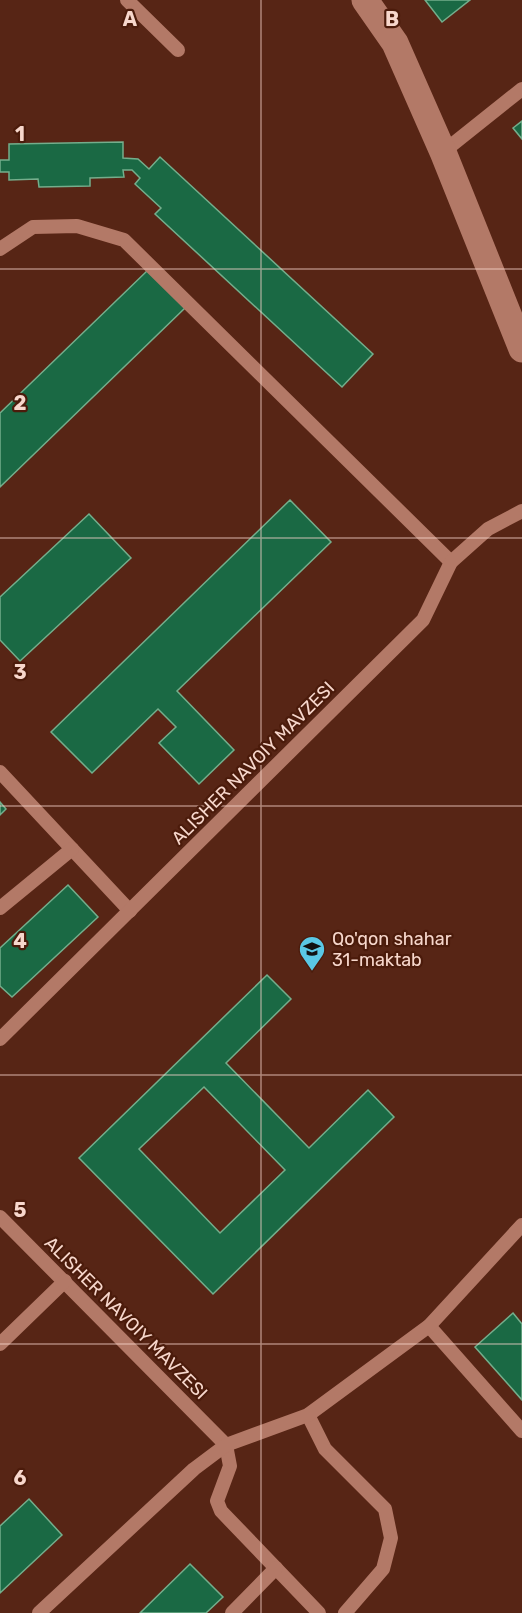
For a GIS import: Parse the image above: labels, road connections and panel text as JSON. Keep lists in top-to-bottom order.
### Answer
{
  "streets": {
    "lane": ["ALISHER NAVOIY MAVZESI"]
  },
  "places": {
    "school or university": ["Qo'qon shahar 31-maktab"]
  },
  "grid": {
    "columns": ["A", "B"],
    "rows": [
      "1",
      "2",
      "3",
      "4",
      "5",
      "6"
    ]
  }
}
